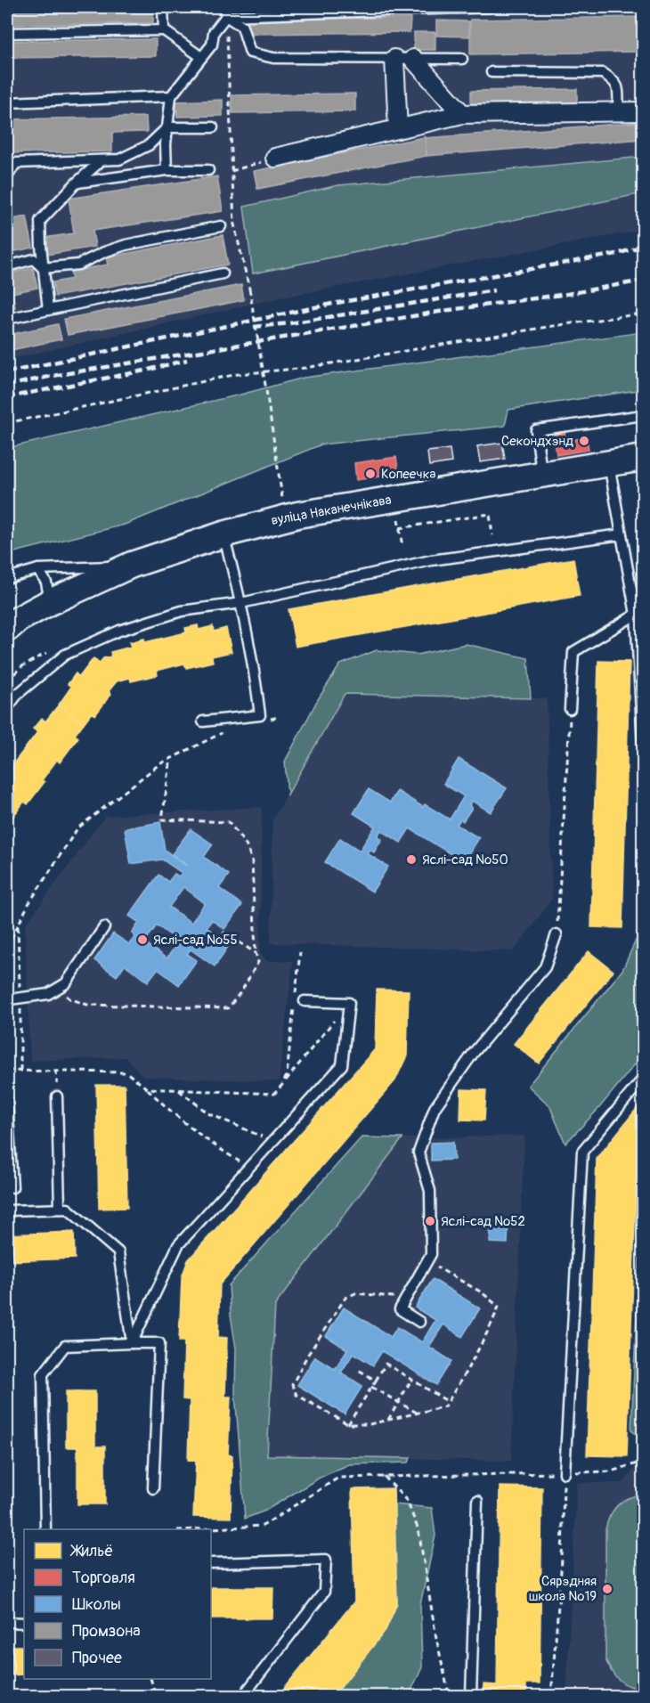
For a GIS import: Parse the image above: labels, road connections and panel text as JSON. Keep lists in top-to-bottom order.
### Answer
{
  "streets": {
    "main road": ["вуліца Наканечнікава"]
  },
  "places": [
    "Секондхэнд",
    "Копеечка",
    "Яслі-сад №50",
    "Яслі-сад №55",
    "Яслі-сад №52",
    "Сярэдняя школа №19"
  ],
  "legend": [
    "Жильё",
    "Торговля",
    "Школы",
    "Промзона",
    "Прочее"
  ]
}
